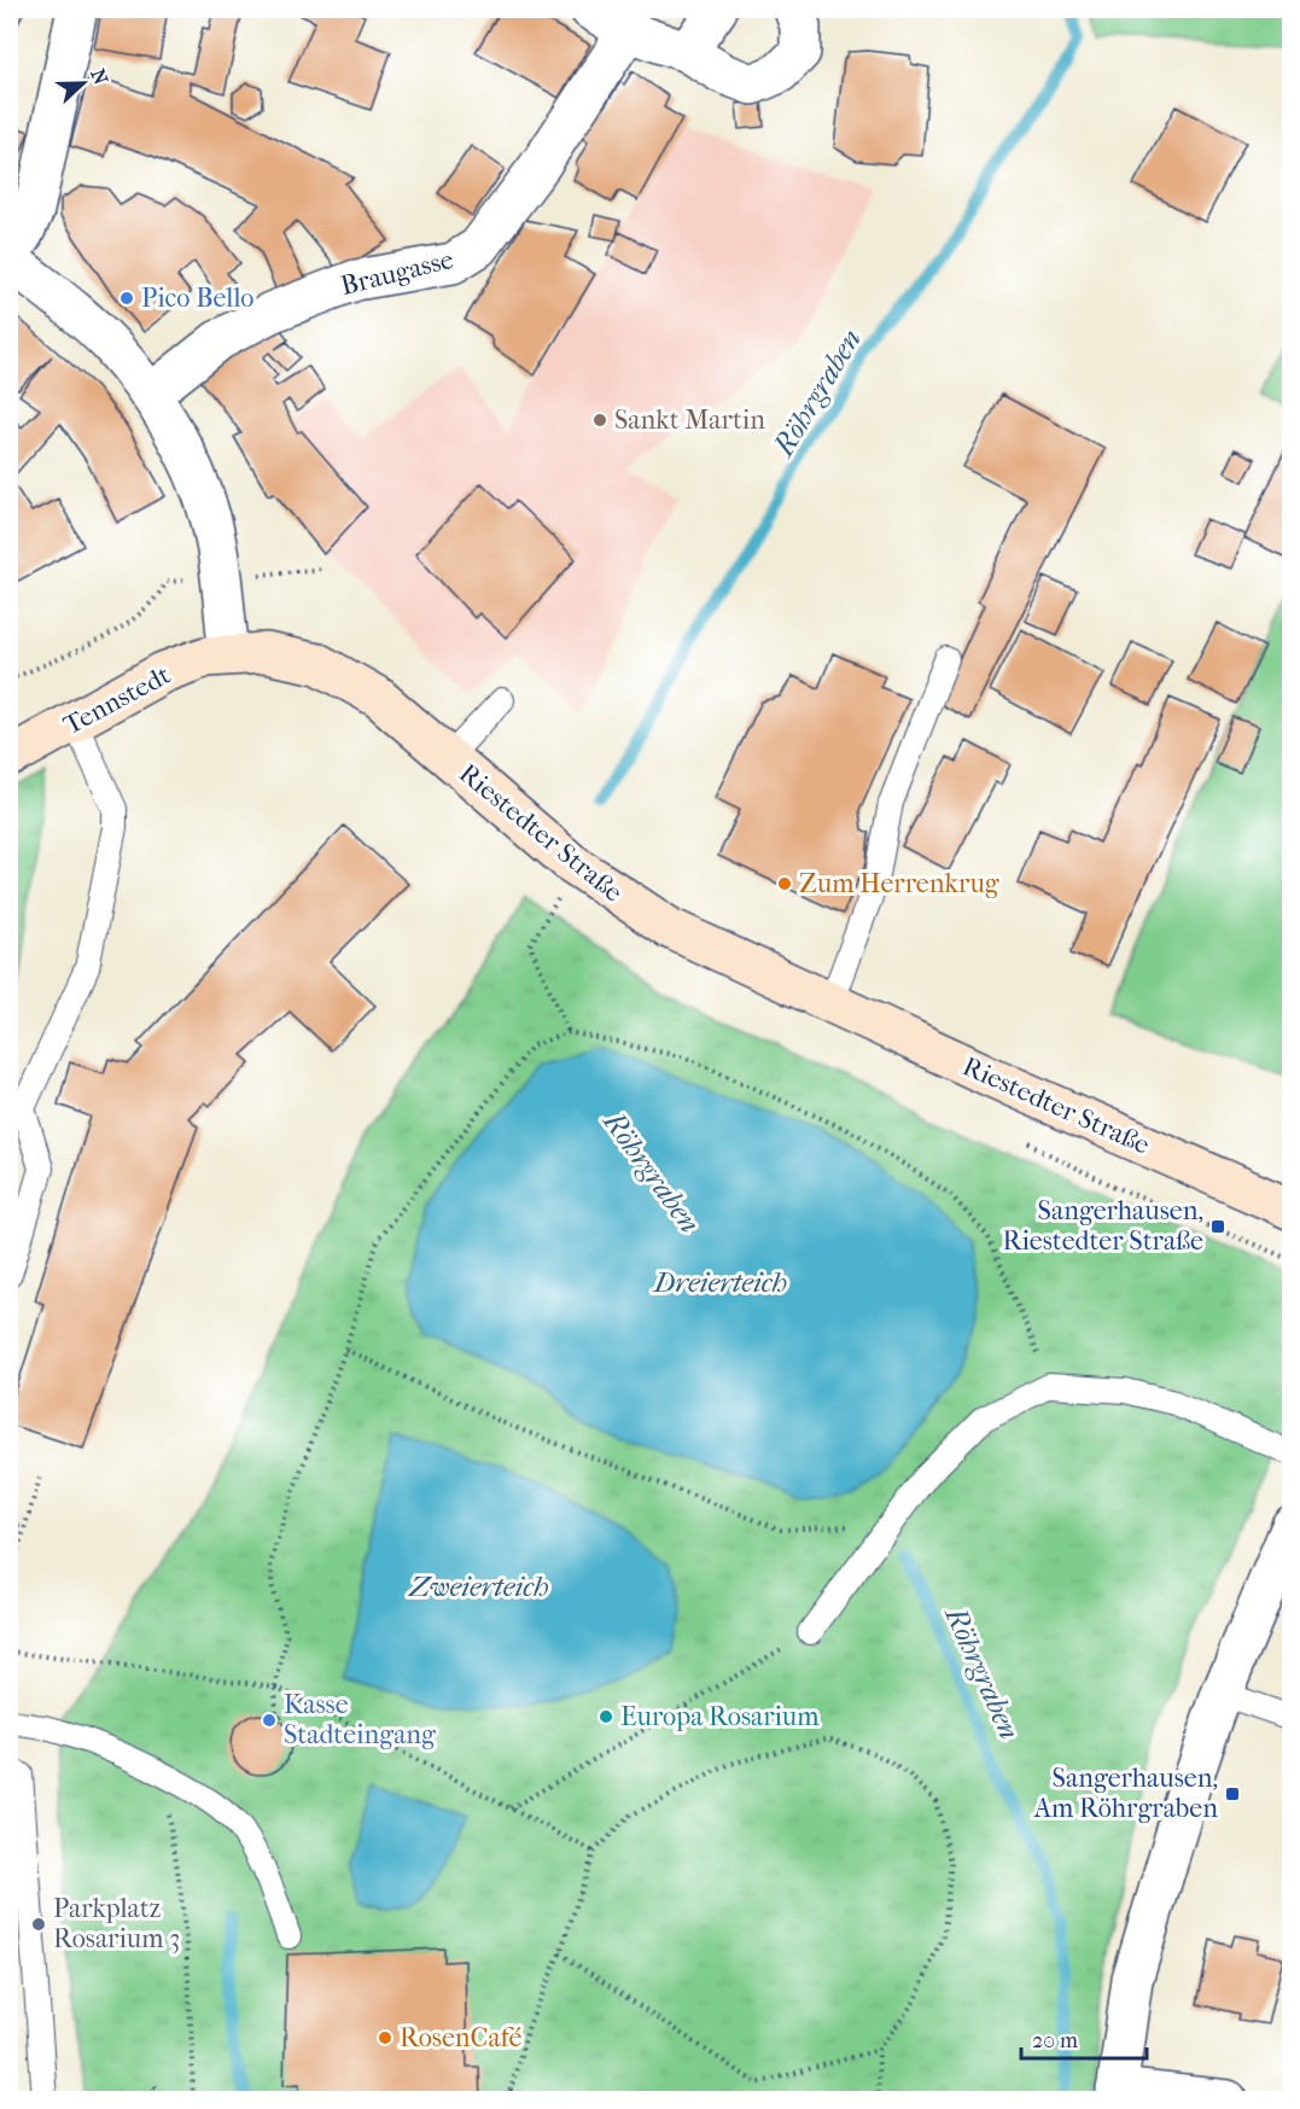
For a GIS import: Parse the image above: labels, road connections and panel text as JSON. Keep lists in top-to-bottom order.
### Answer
{
  "streets": {
    "main road": ["Tennstedt", "Riestedter Straße"],
    "street": ["Braugasse"]
  },
  "crossings": [
    ["Tennstedt", "Riestedter Straße"]
  ],
  "water": ["Röhrgraben", "Dreierteich", "Zweierteich"],
  "places": {
    "other": [
      "Pico Bello",
      "Sankt Martin",
      "Zum Herrenkrug",
      "Europa Rosarium",
      "Kasse Stadteingang",
      "Parkplatz Rosarium 3",
      "RosenCafé"
    ],
    "transit": ["Sangerhausen, Riestedter Straße", "Sangerhausen, Am Röhrgraben"]
  },
  "scale_bar": "20 m",
  "north": "right"
}
